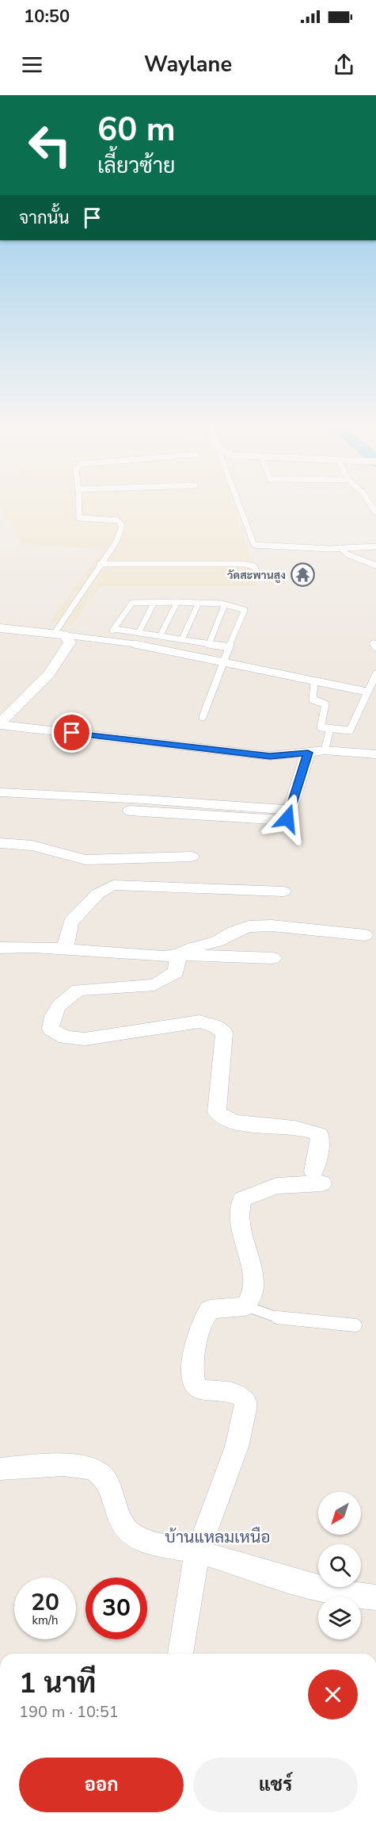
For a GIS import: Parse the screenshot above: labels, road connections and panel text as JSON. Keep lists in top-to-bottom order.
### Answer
{
  "districts": ["บ้านแหลมเหนือ"],
  "places": {
    "temple": ["วัดสะพานสูง"]
  },
  "north": "bottom left",
  "page": {
    "status": "10:50",
    "header": "Waylane",
    "turn": ["60 m", "เลี้ยวซ้าย"],
    "then": "จากนั้น",
    "speed": "20 km/h",
    "limit": "30",
    "heading": ["1 นาที", "190 m · 10:51"],
    "buttons": ["ออก", "แชร์"]
  }
}
